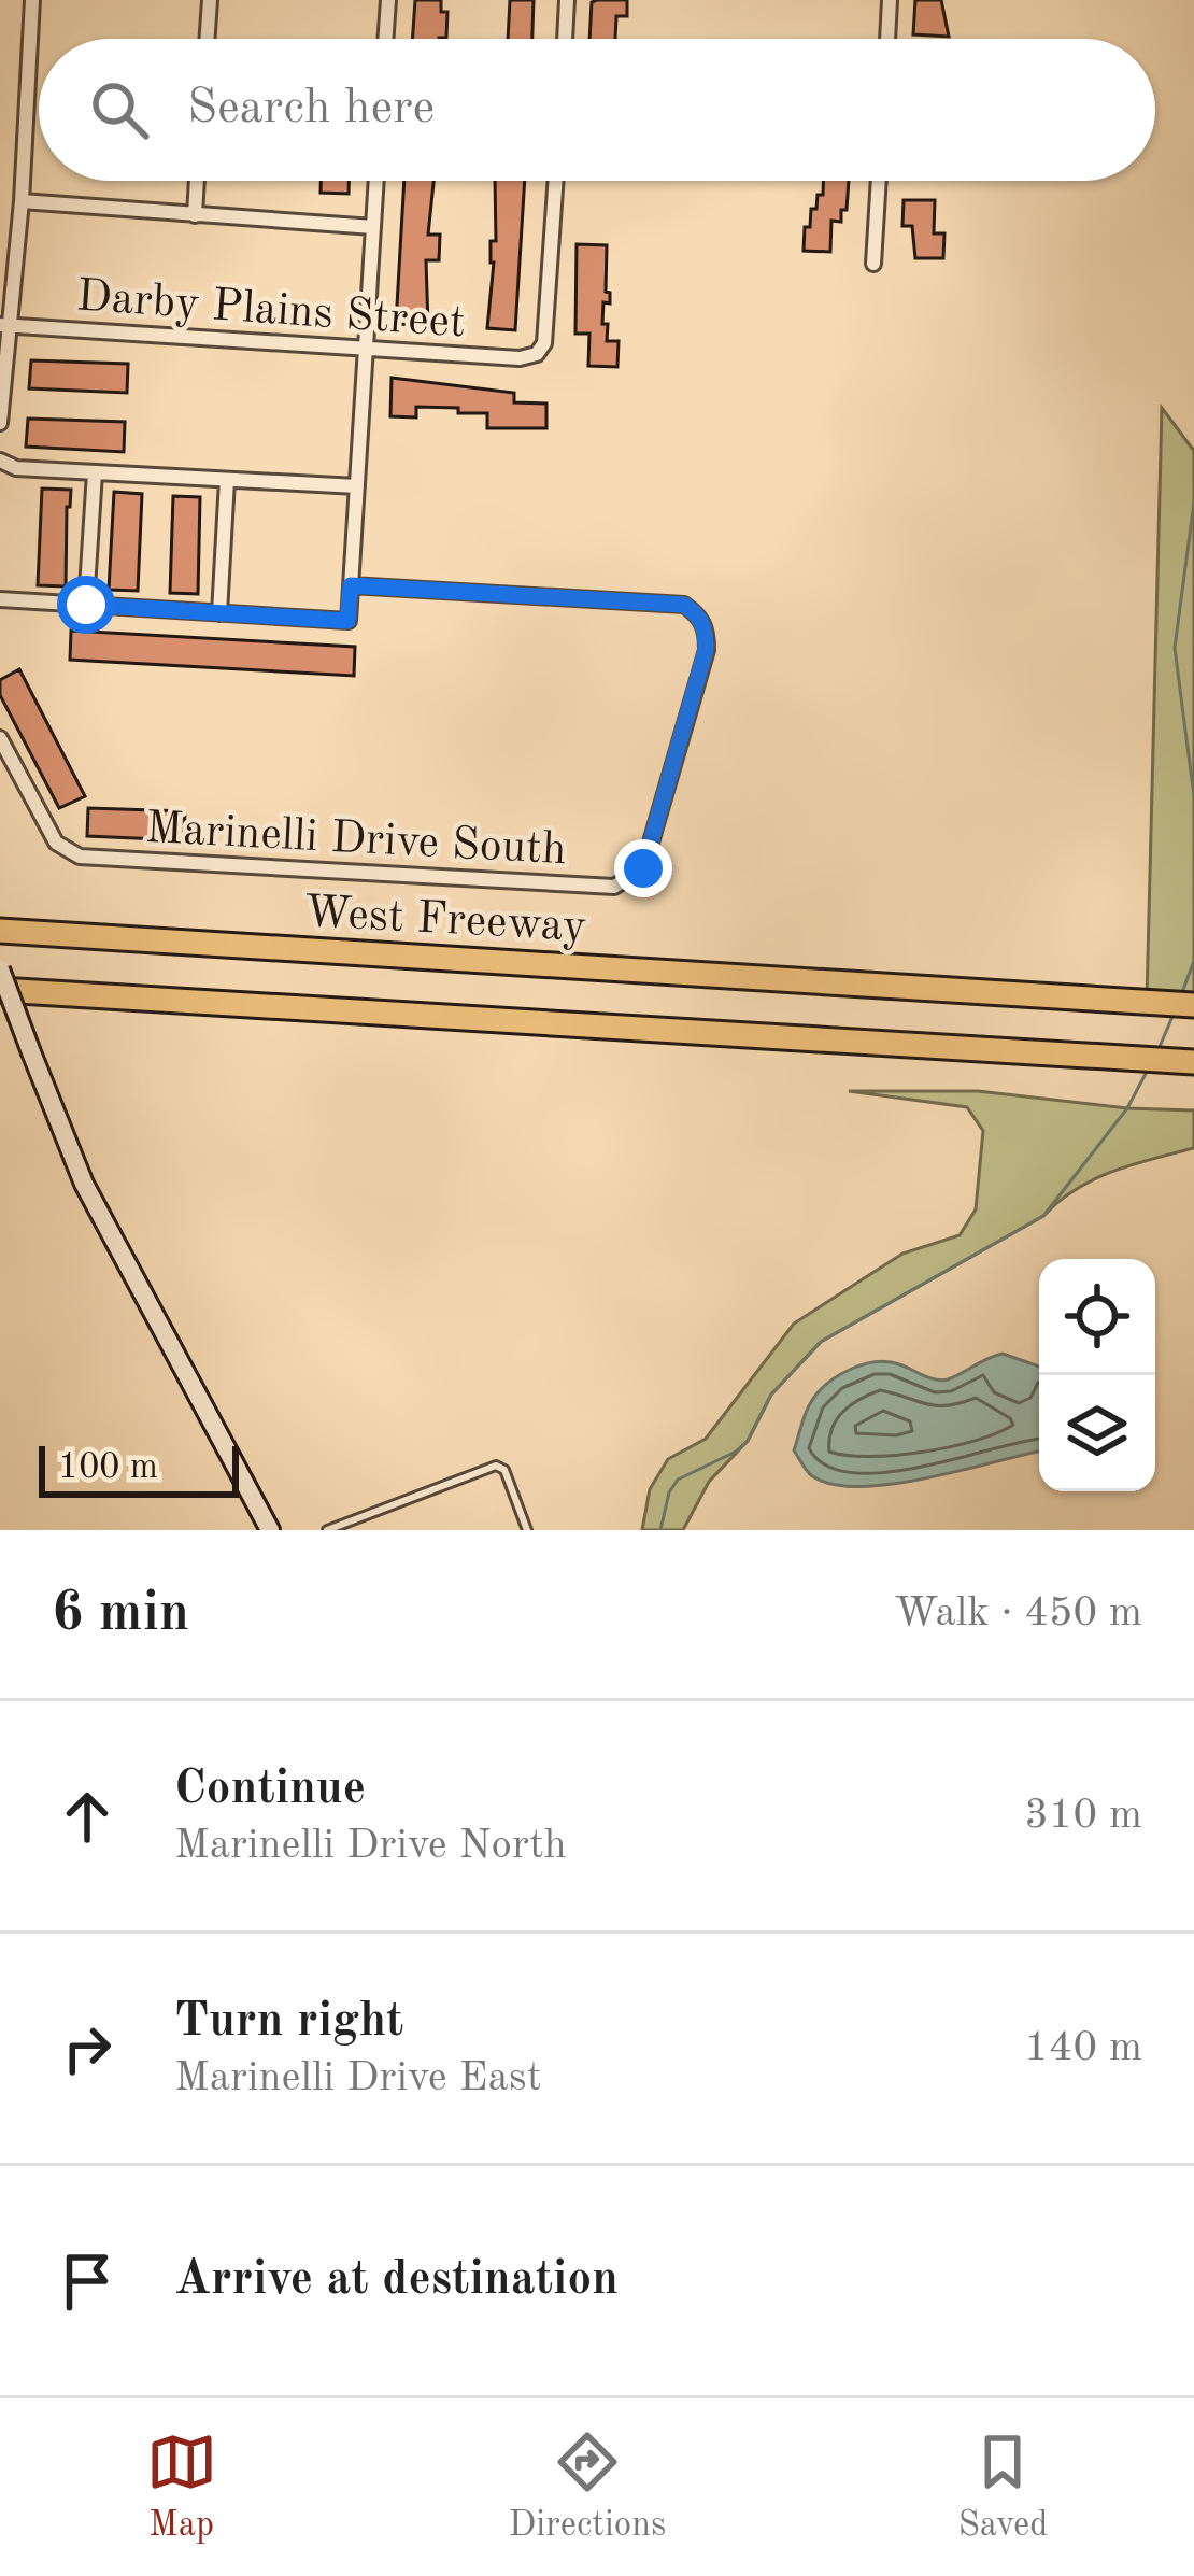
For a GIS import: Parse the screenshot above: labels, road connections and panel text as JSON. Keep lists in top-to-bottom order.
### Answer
{
  "streets": {
    "highway": ["West Freeway"],
    "street": ["Darby Plains Street", "Marinelli Drive South"]
  },
  "scale_bar": "100 m",
  "page": {
    "search": "Search here",
    "scale": "100 m",
    "heading": ["6 min", "Walk · 450 m"],
    "list": [
      ["Continue", "Marinelli Drive North", "310 m"],
      ["Turn right", "Marinelli Drive East", "140 m"],
      "Arrive at destination"
    ],
    "nav": ["Map", "Directions", "Saved"]
  }
}
